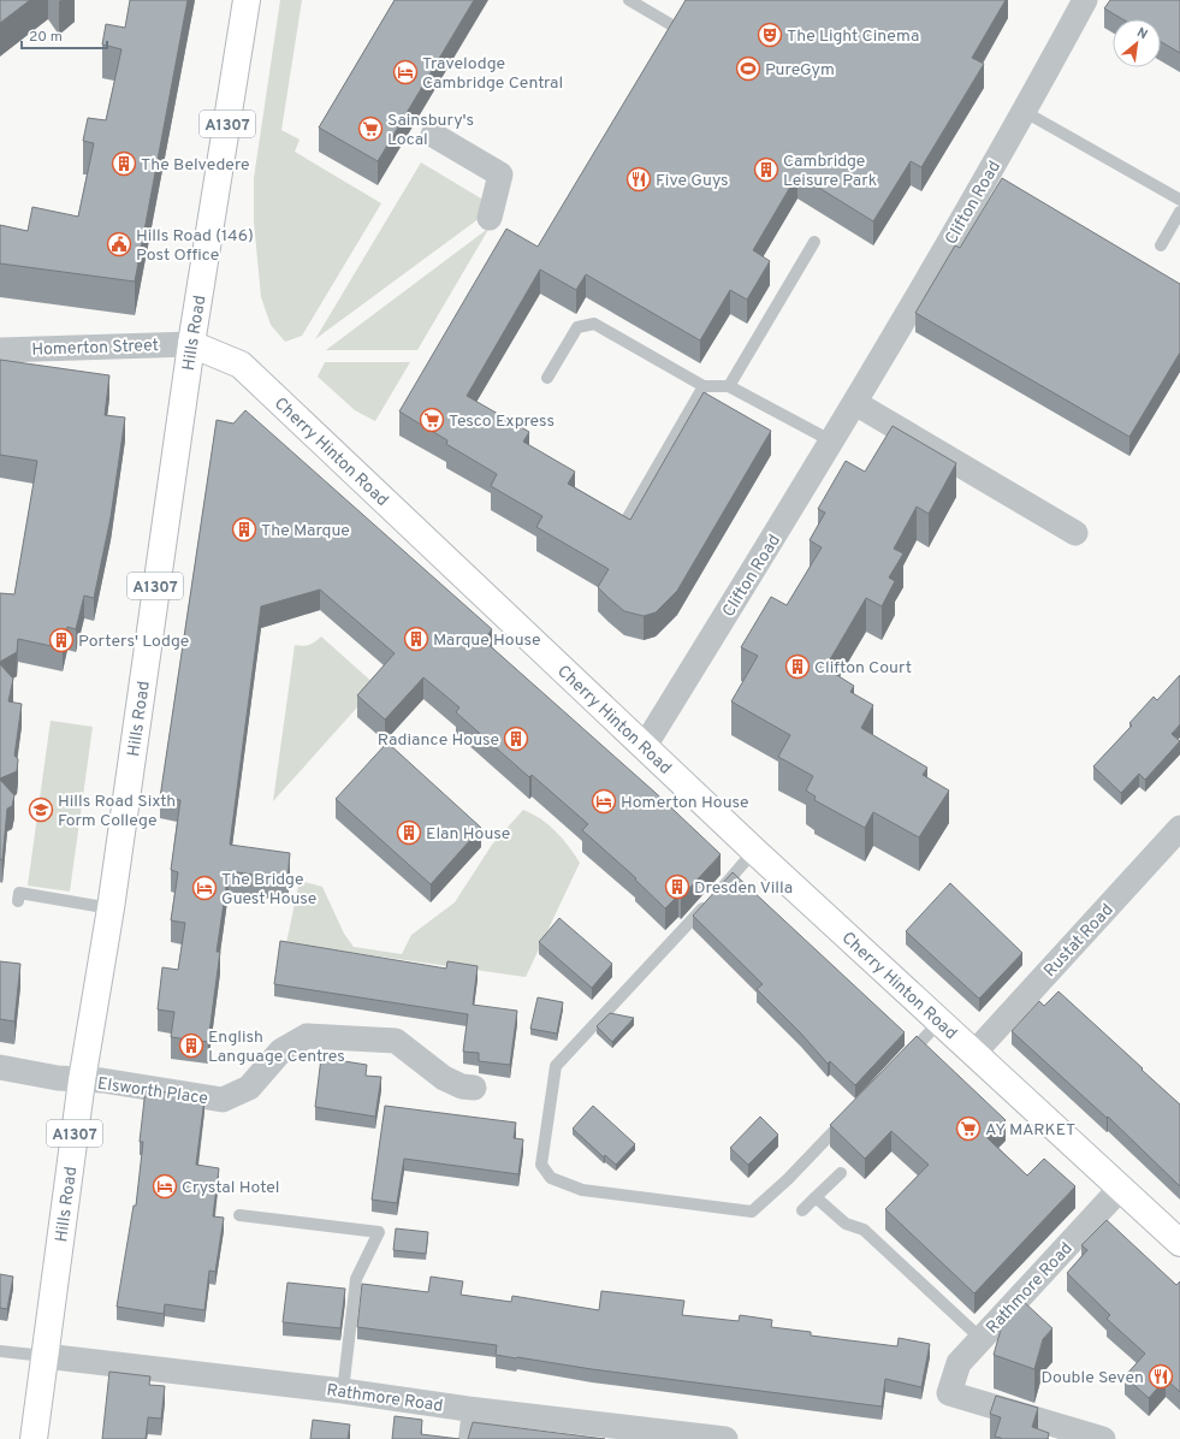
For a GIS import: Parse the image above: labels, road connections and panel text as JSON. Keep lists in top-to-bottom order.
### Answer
{
  "streets": {
    "main road": ["A1307", "Hills Road", "Cherry Hinton Road"],
    "street": [
      "Clifton Road",
      "Homerton Street",
      "Rustat Road",
      "Elsworth Place",
      "Rathmore Road"
    ]
  },
  "crossings": [
    ["Clifton Road", "Cherry Hinton Road"],
    ["Hills Road", "Homerton Street"],
    ["Hills Road", "Cherry Hinton Road"],
    ["Hills Road", "Elsworth Place"],
    ["Hills Road", "Rathmore Road"],
    ["Homerton Street", "Cherry Hinton Road"],
    ["Cherry Hinton Road", "Rustat Road"],
    ["Cherry Hinton Road", "Rathmore Road"]
  ],
  "places": {
    "theatre": ["The Light Cinema"],
    "sports": ["PureGym"],
    "hotel": [
      "Travelodge Cambridge Central",
      "Homerton House",
      "The Bridge Guest House",
      "Crystal Hotel"
    ],
    "supermarket": ["Sainsbury's Local", "Tesco Express", "AY MARKET"],
    "building": [
      "The Belvedere",
      "Cambridge Leisure Park",
      "The Marque",
      "Marque House",
      "Porters' Lodge",
      "Clifton Court",
      "Radiance House",
      "Elan House",
      "Dresden Villa",
      "English Language Centres"
    ],
    "restaurant": ["Five Guys", "Double Seven"],
    "public building": ["Hills Road (146) Post Office"],
    "school or university": ["Hills Road Sixth Form College"]
  },
  "scale_bar": "20 m",
  "north": "top right"
}
